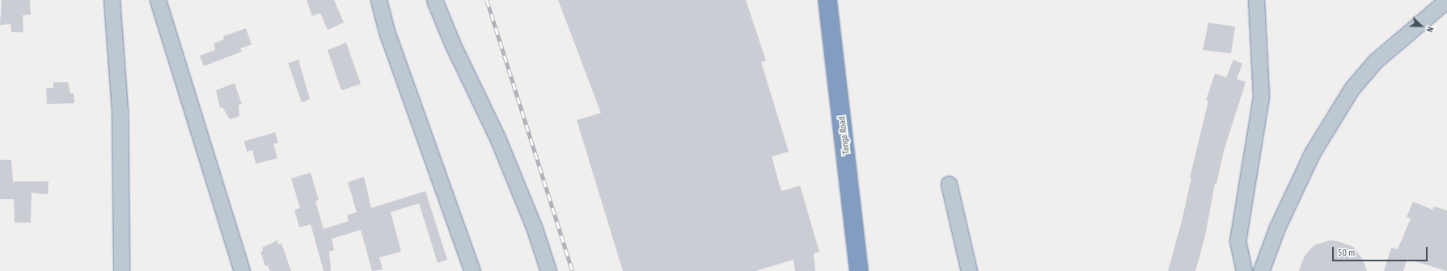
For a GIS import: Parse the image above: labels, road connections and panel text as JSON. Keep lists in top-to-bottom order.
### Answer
{
  "streets": {
    "highway": ["Tanga Road"]
  },
  "scale_bar": "50 m",
  "north": "right"
}
